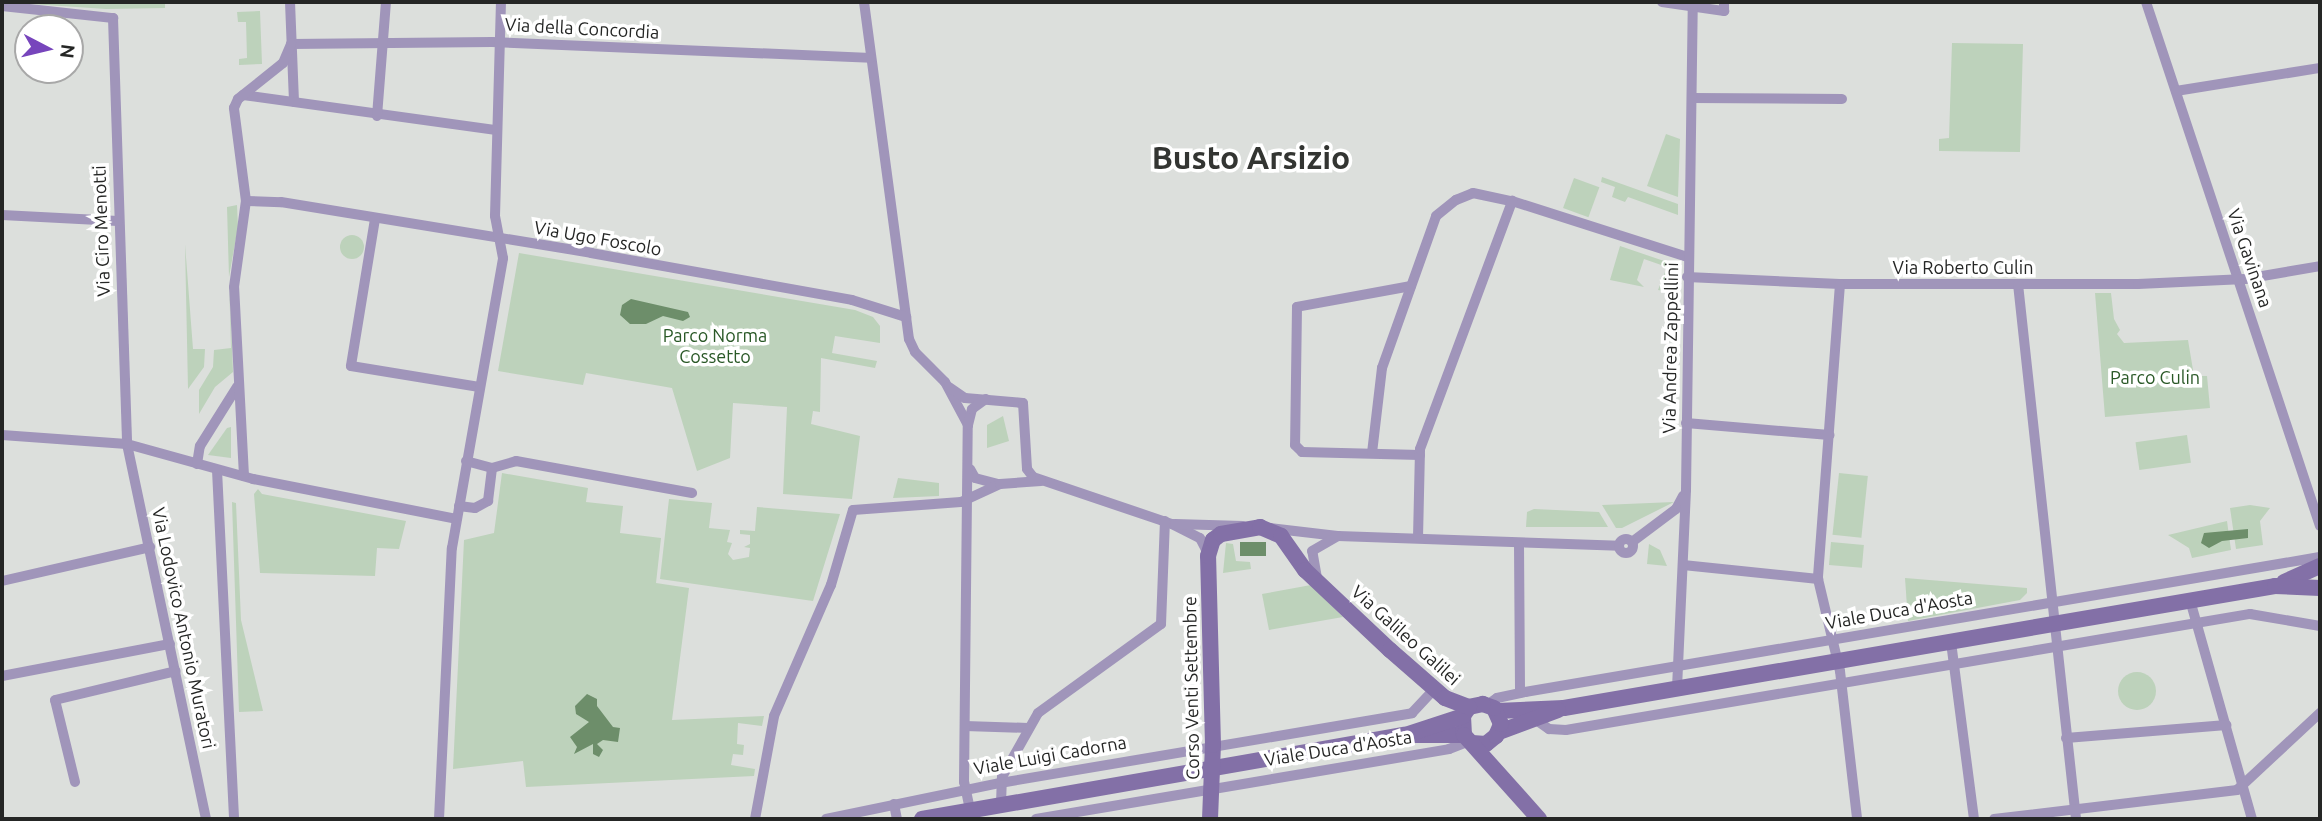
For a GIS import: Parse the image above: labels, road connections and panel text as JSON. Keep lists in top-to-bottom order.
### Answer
{
  "streets": {
    "main road": ["Viale Duca d'Aosta", "Via Galileo Galilei", "Corso Venti Settembre"],
    "street": [
      "Via della Concordia",
      "Via Ciro Menotti",
      "Via Ugo Foscolo",
      "Via Gavinana",
      "Via Roberto Culin",
      "Via Andrea Zappellini",
      "Via Lodovico Antonio Muratori",
      "Viale Luigi Cadorna"
    ]
  },
  "crossings": [
    ["Via Ciro Menotti", "Via Lodovico Antonio Muratori"],
    ["Via Gavinana", "Via Roberto Culin"],
    ["Via Roberto Culin", "Via Andrea Zappellini"],
    ["Via Andrea Zappellini", "Viale Duca d'Aosta"],
    ["Viale Duca d'Aosta", "Via Galileo Galilei"],
    ["Viale Duca d'Aosta", "Corso Venti Settembre"],
    ["Viale Duca d'Aosta", "Viale Luigi Cadorna"],
    ["Corso Venti Settembre", "Viale Luigi Cadorna"]
  ],
  "districts": ["Busto Arsizio"],
  "parks": ["Parco Norma Cossetto", "Parco Culin"],
  "north": "right"
}
